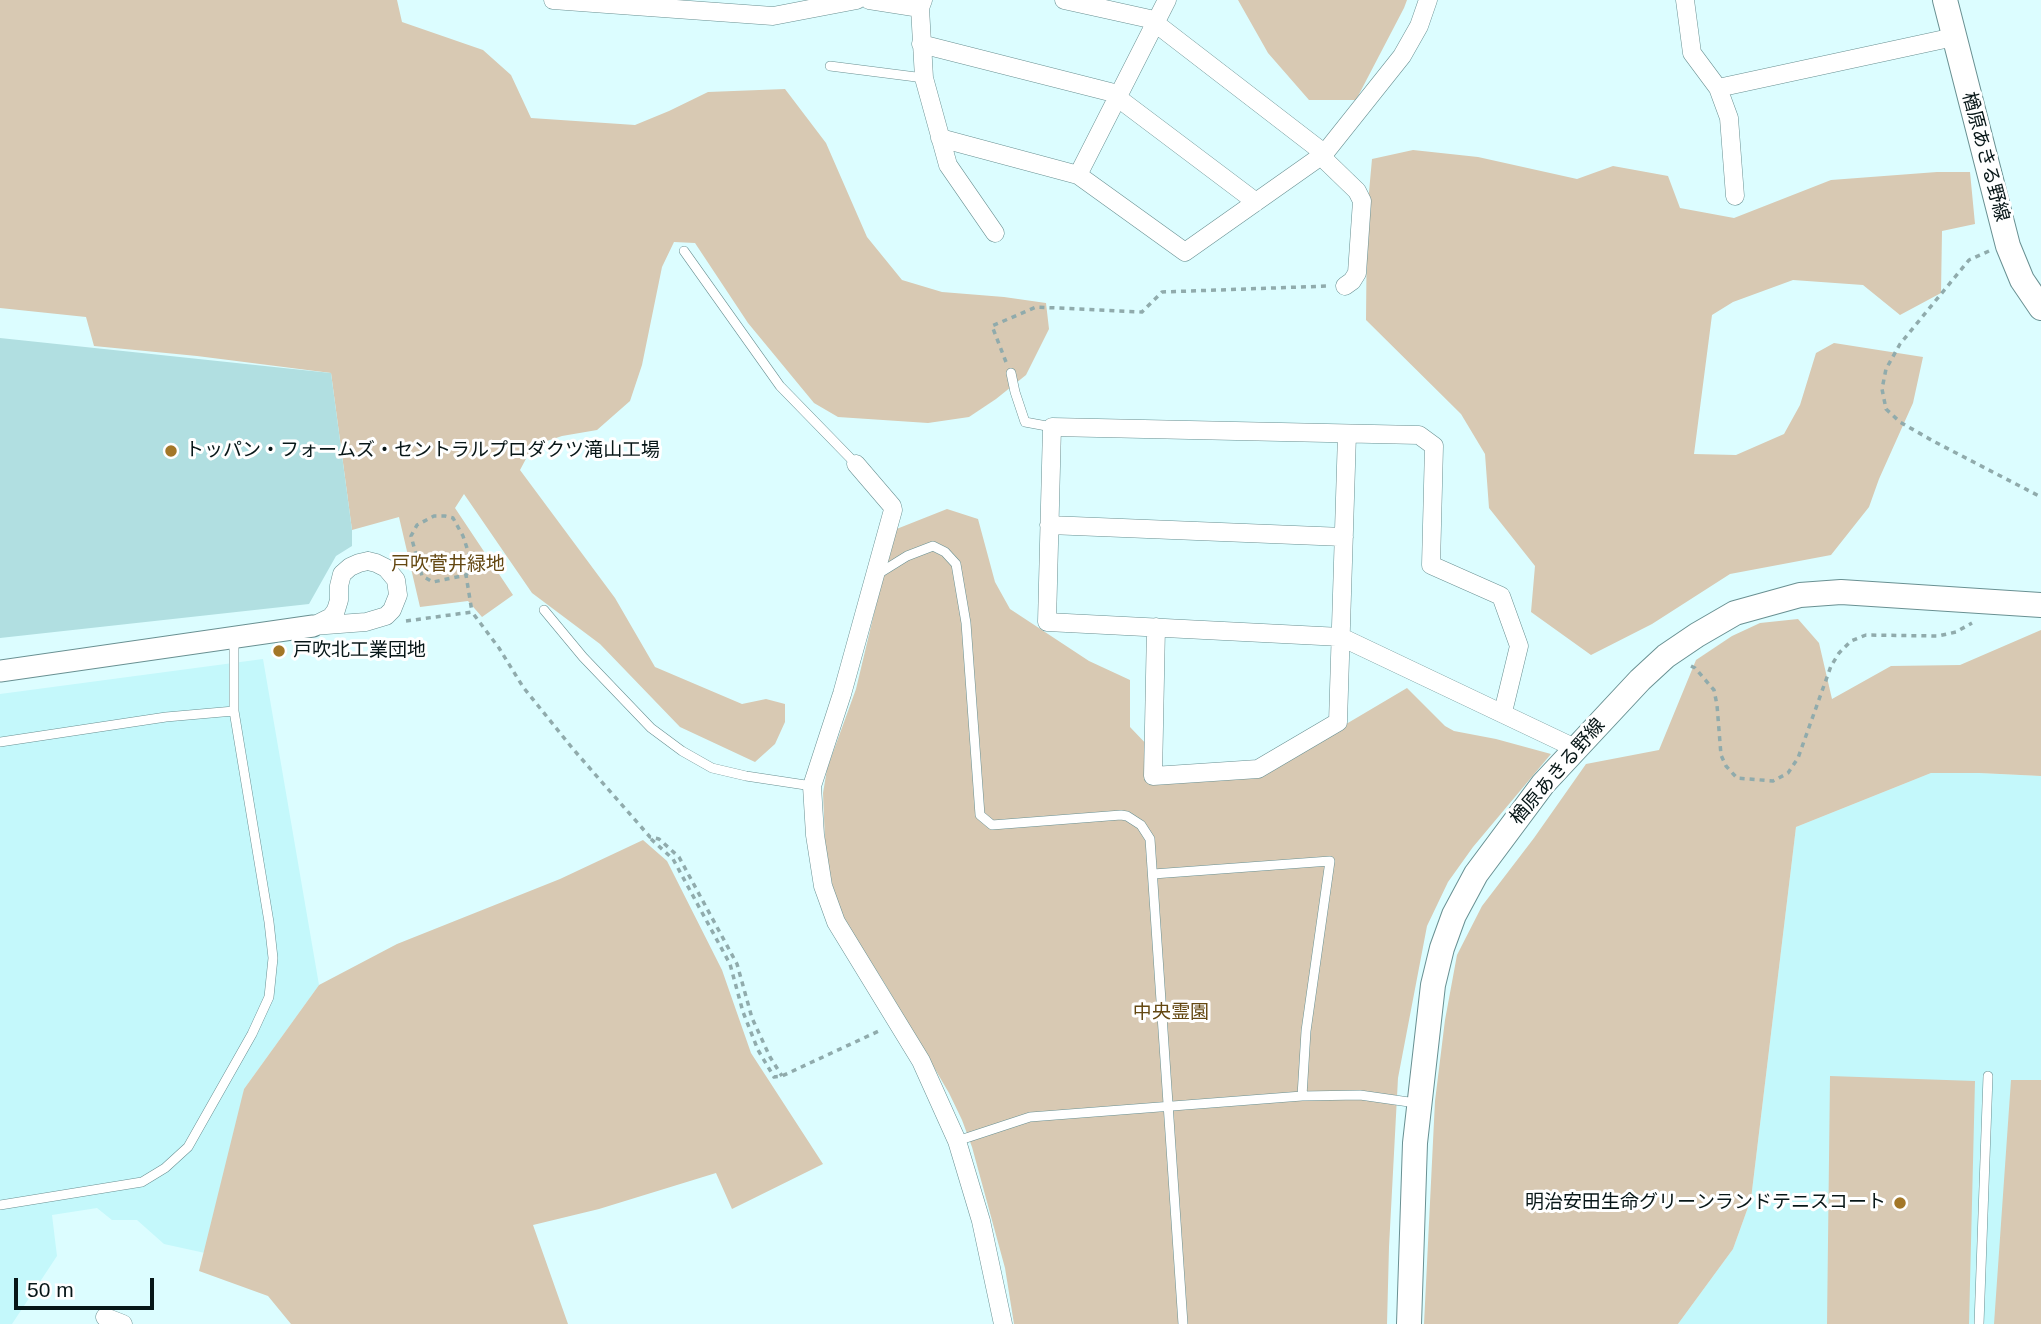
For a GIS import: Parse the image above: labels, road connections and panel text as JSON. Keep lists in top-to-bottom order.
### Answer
{
  "streets": {
    "main road": ["楢原あきる野線"]
  },
  "parks": ["戸吹菅井緑地", "中央霊園"],
  "places": ["トッパン・フォームズ・セントラルプロダクツ滝山工場", "戸吹北工業団地", "明治安田生命グリーンランドテニスコート"],
  "scale_bar": "50 m"
}
